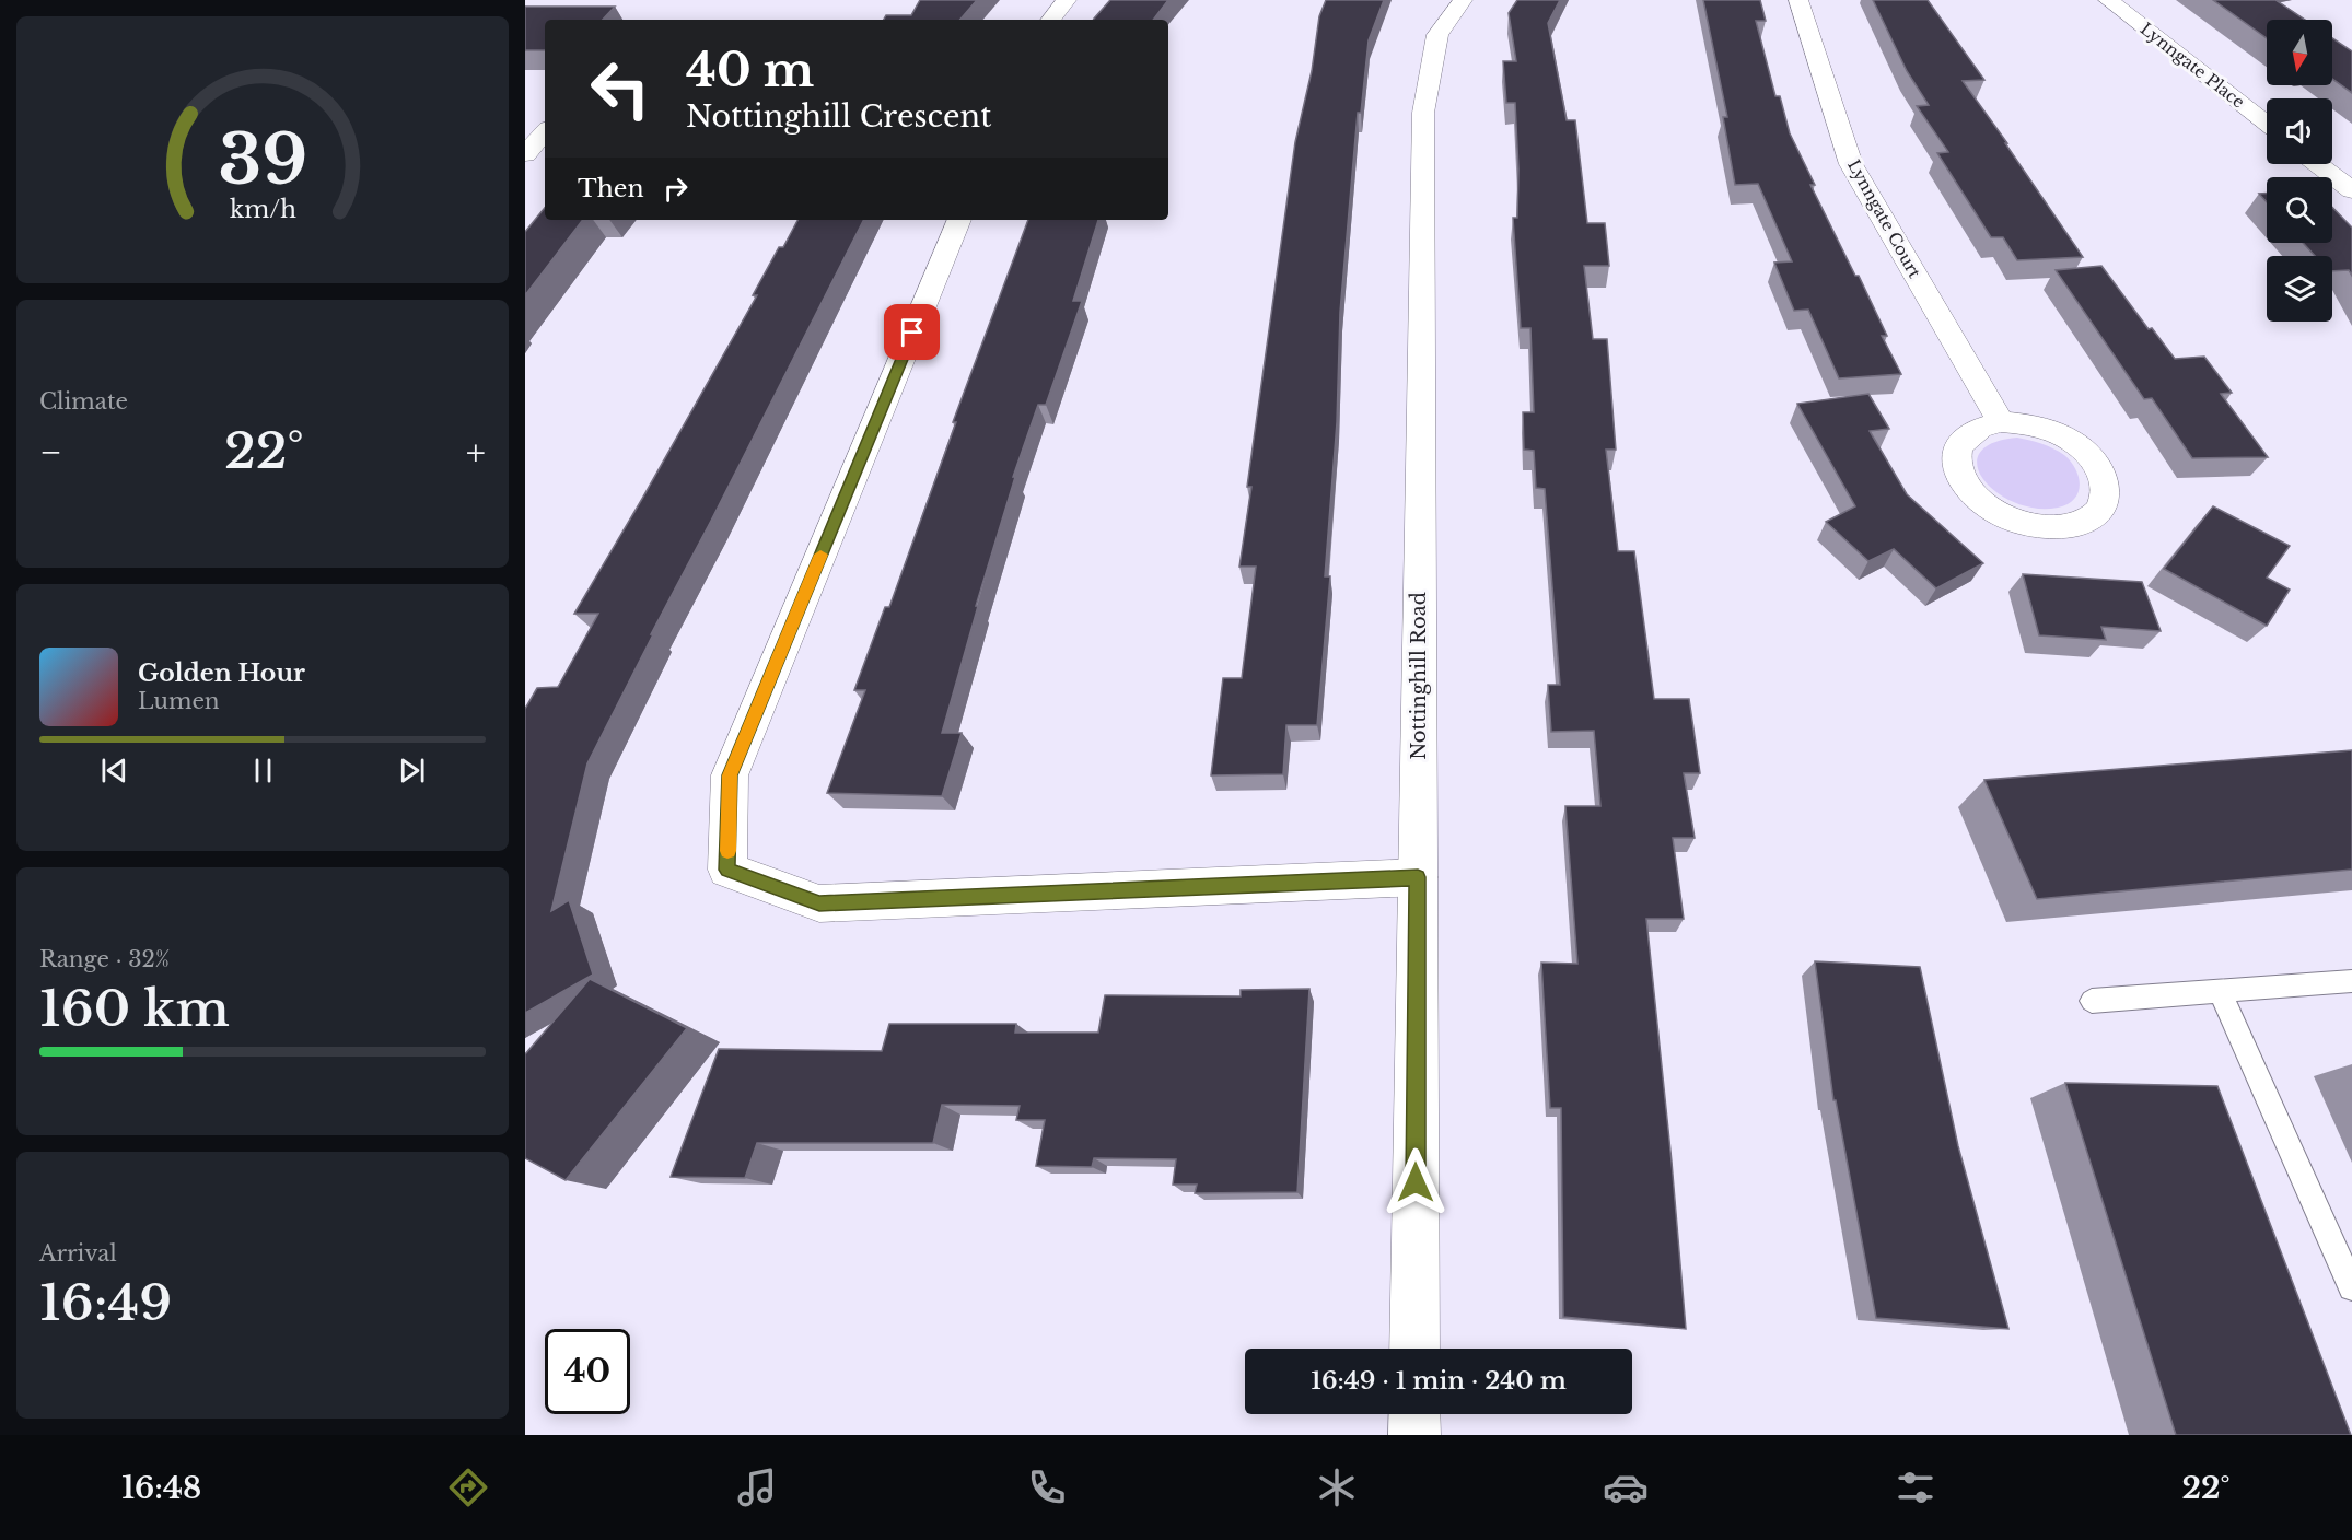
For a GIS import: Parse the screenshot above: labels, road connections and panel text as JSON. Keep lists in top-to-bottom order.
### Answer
{
  "streets": {
    "street": ["Lynngate Place", "Lynngate Court", "Nottinghill Road"]
  },
  "north": "bottom",
  "page": {
    "turn": ["40 m", "Nottinghill Crescent"],
    "then": "Then",
    "tile": [
      "Climate",
      ["Range · 32%", "160 km"],
      ["Arrival", "16:49"]
    ],
    "heat": ["−", "22°", "+"],
    "song": ["Golden Hour", "Lumen"],
    "limit": "40",
    "trip": "16:49 · 1 min · 240 m",
    "tabs": ["16:48", "22°"],
    "gauge": ["39", "km/h"]
  }
}
